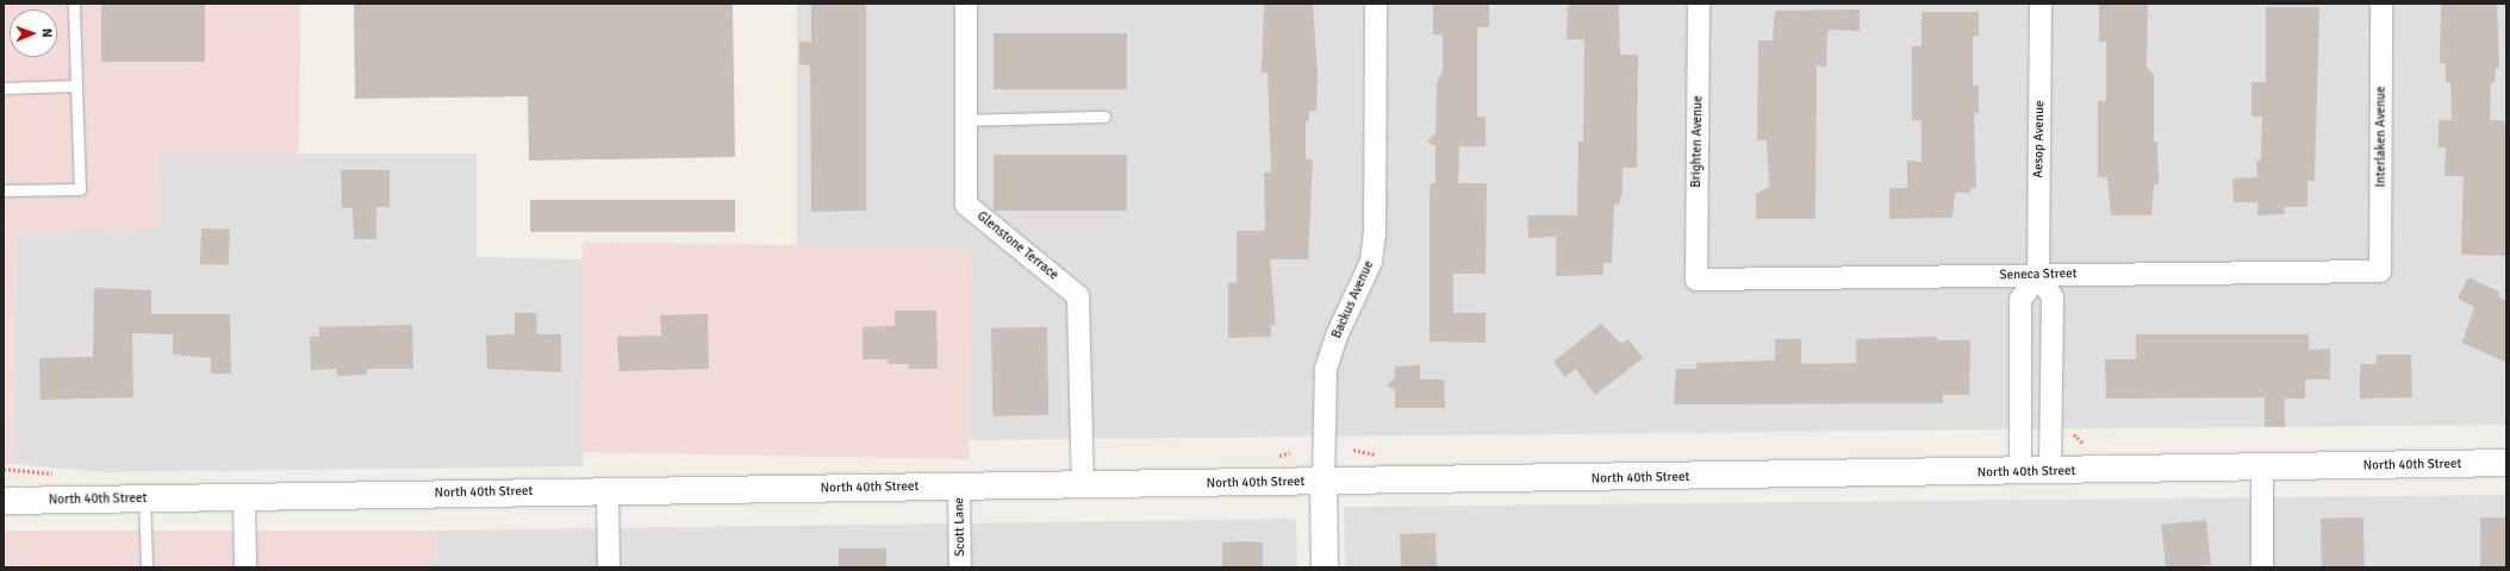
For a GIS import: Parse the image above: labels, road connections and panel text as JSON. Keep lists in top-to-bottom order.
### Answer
{
  "streets": {
    "street": [
      "Interlaken Avenue",
      "Aesop Avenue",
      "Brighten Avenue",
      "Glenstone Terrace",
      "Seneca Street",
      "Backus Avenue",
      "North 40th Street",
      "Scott Lane"
    ]
  },
  "crossings": [
    ["Interlaken Avenue", "Seneca Street"],
    ["Aesop Avenue", "Seneca Street"],
    ["Brighten Avenue", "Seneca Street"],
    ["Glenstone Terrace", "North 40th Street"],
    ["Backus Avenue", "North 40th Street"],
    ["North 40th Street", "Scott Lane"]
  ],
  "north": "right"
}
